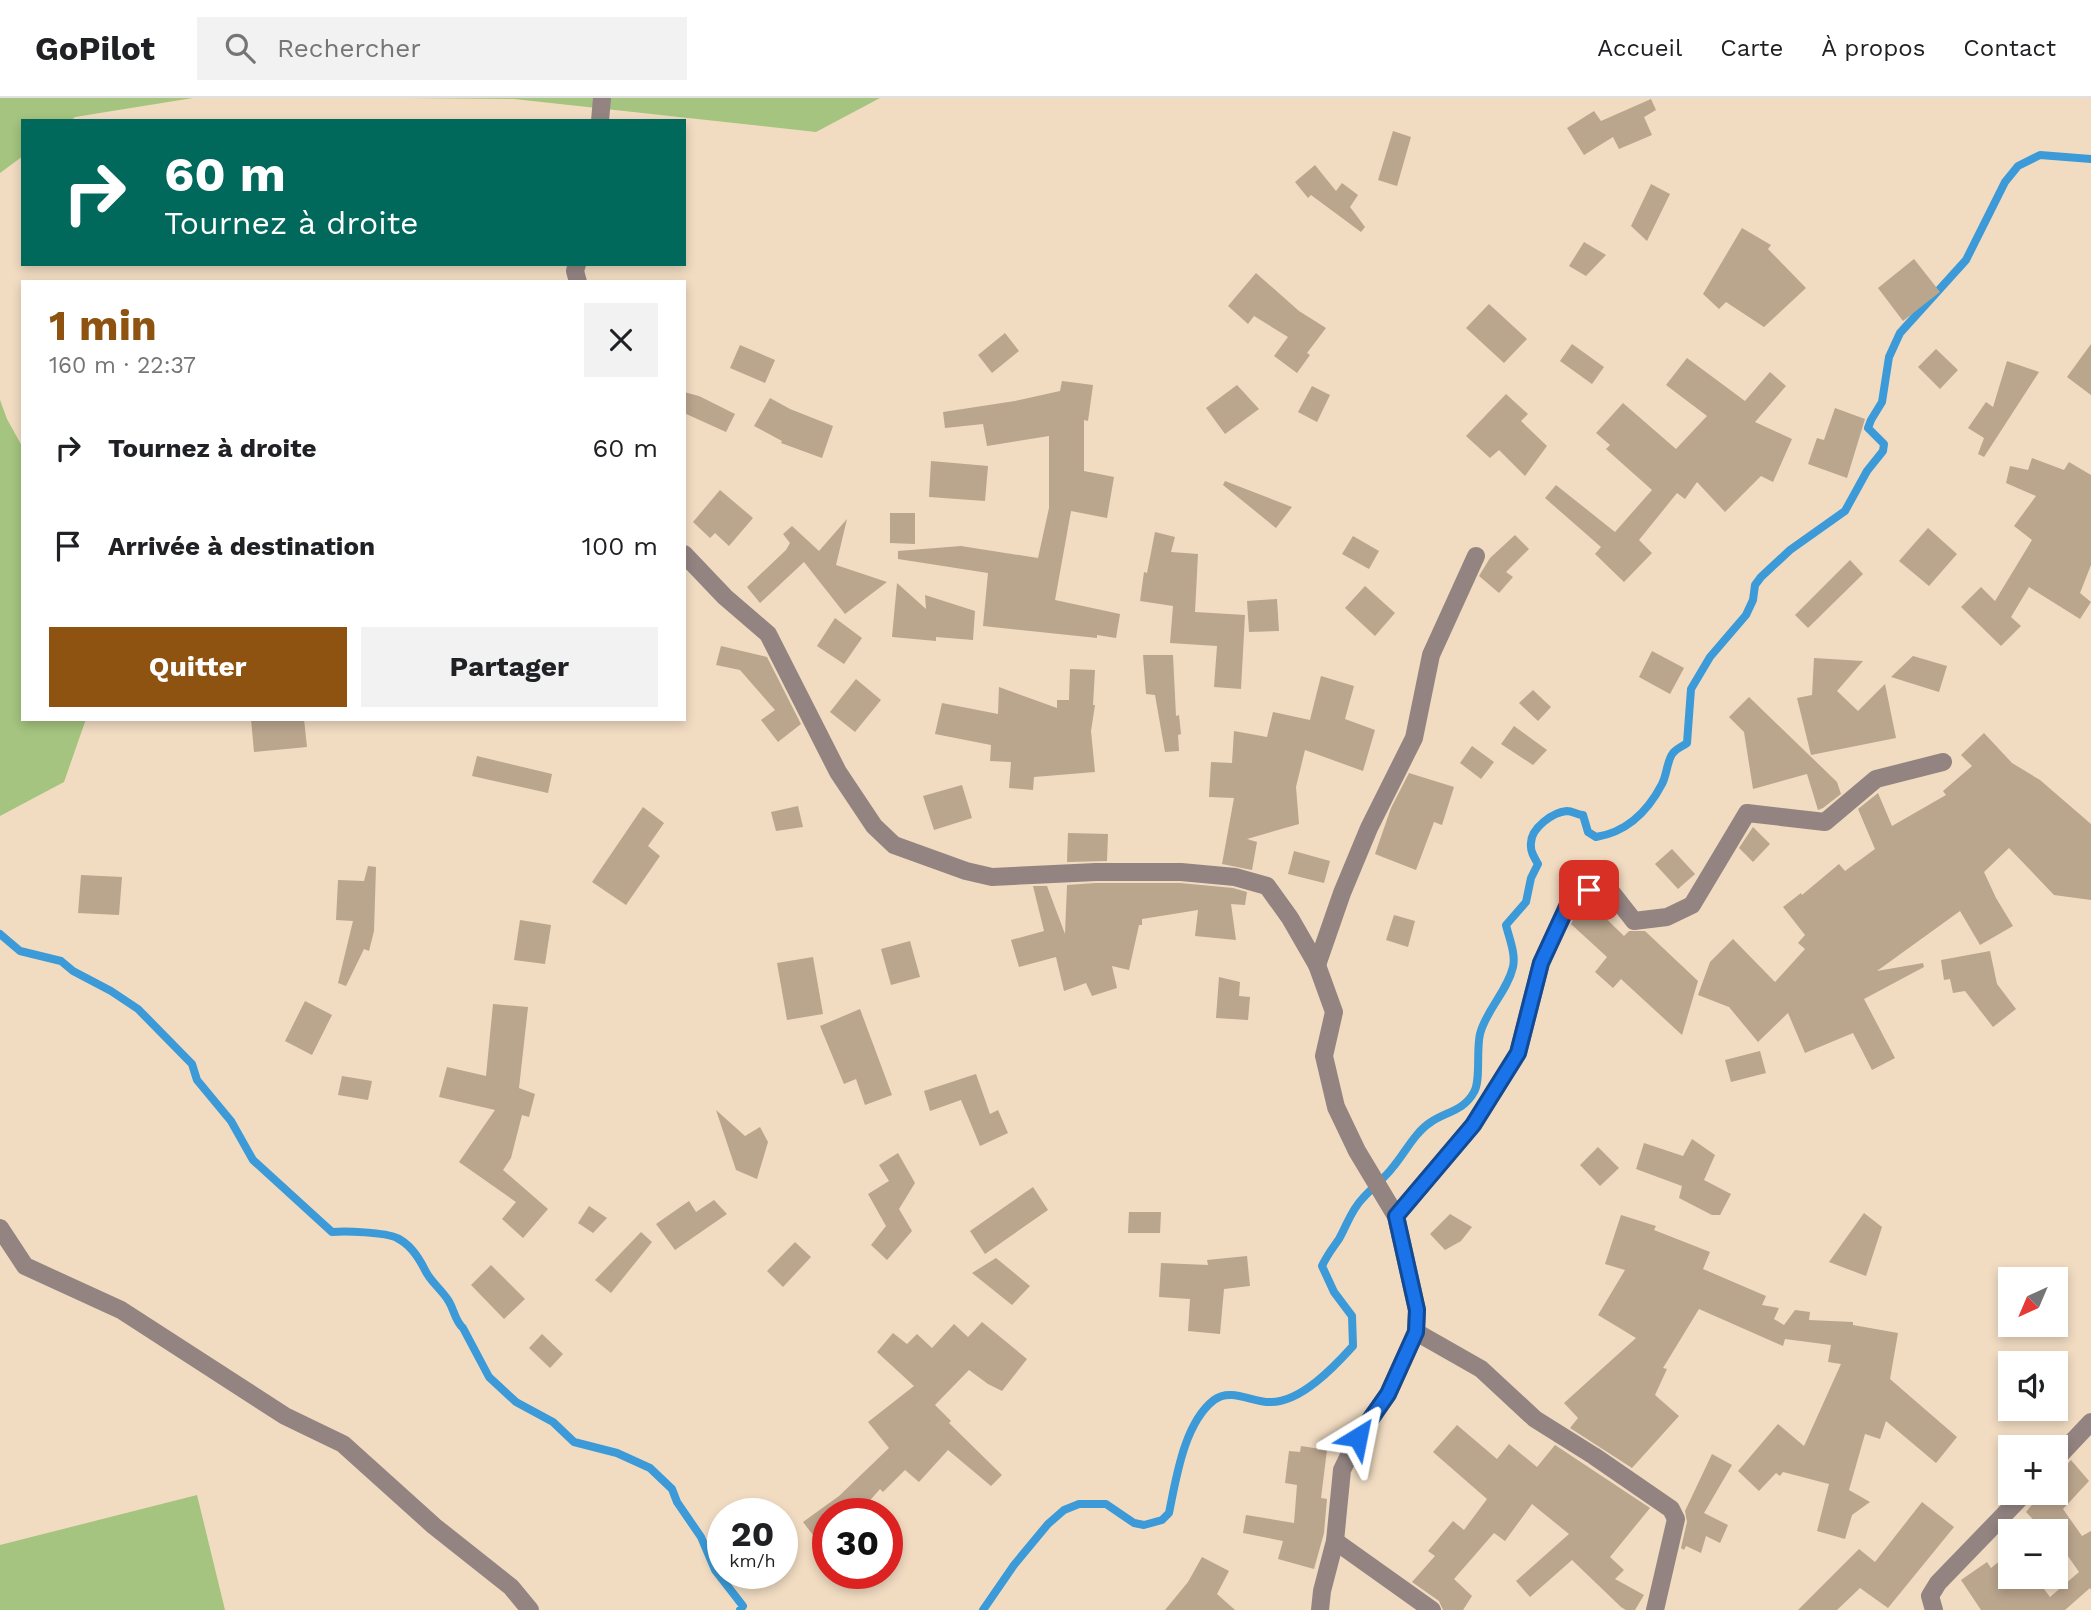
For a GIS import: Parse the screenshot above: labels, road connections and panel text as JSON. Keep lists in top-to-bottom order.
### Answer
{
  "north": "bottom left",
  "page": {
    "header": "GoPilot",
    "search": "Rechercher",
    "nav": [
      "Accueil",
      "Carte",
      "À propos",
      "Contact"
    ],
    "turn": ["60 m", "Tournez à droite"],
    "heading": ["1 min", "160 m · 22:37"],
    "list": [
      {
        "name": "Tournez à droite",
        "value": "60 m"
      },
      {
        "name": "Arrivée à destination",
        "value": "100 m"
      }
    ],
    "buttons": ["Quitter", "Partager"],
    "map_buttons": ["+", "−"],
    "speed": "20 km/h",
    "limit": "30"
  }
}
